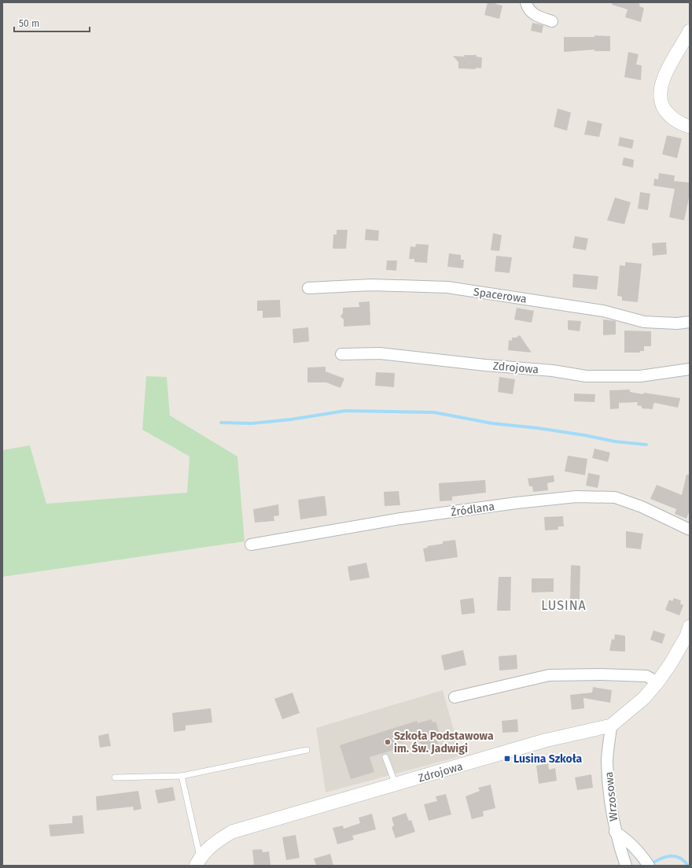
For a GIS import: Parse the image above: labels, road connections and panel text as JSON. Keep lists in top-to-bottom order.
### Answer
{
  "streets": {
    "street": [
      "Spacerowa",
      "Zdrojowa",
      "Źródlana",
      "Wrzosowa"
    ]
  },
  "crossings": [
    ["Zdrojowa", "Wrzosowa"]
  ],
  "districts": ["LUSINA"],
  "places": {
    "other": ["Szkoła Podstawowa im. Św. Jadwigi"],
    "transit": ["Lusina Szkoła"]
  },
  "scale_bar": "50 m"
}
